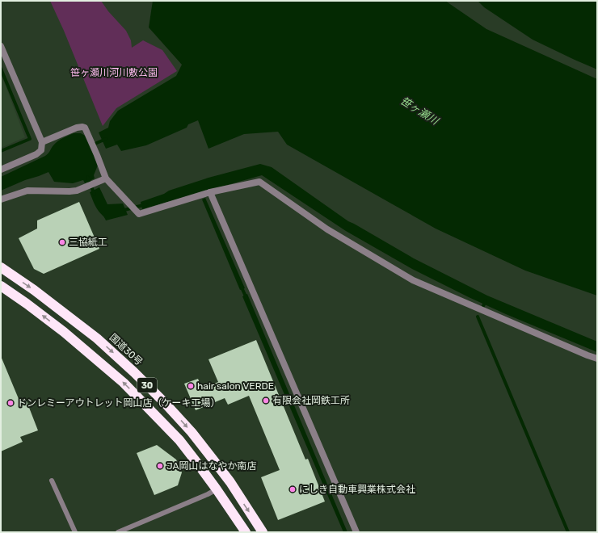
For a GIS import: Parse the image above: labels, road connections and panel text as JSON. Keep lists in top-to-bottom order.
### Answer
{
  "streets": {
    "highway": ["国道30号", "30"]
  },
  "water": ["笹ヶ瀬川"],
  "parks": ["笹ヶ瀬川河川敷公園"],
  "places": [
    "三協紙工",
    "hair salon VERDE",
    "有限会社岡鉄工所",
    "ドンレミーアウトレット岡山店（ケーキ工場）",
    "JA岡山はなやか南店",
    "にしき自動車興業株式会社"
  ]
}
